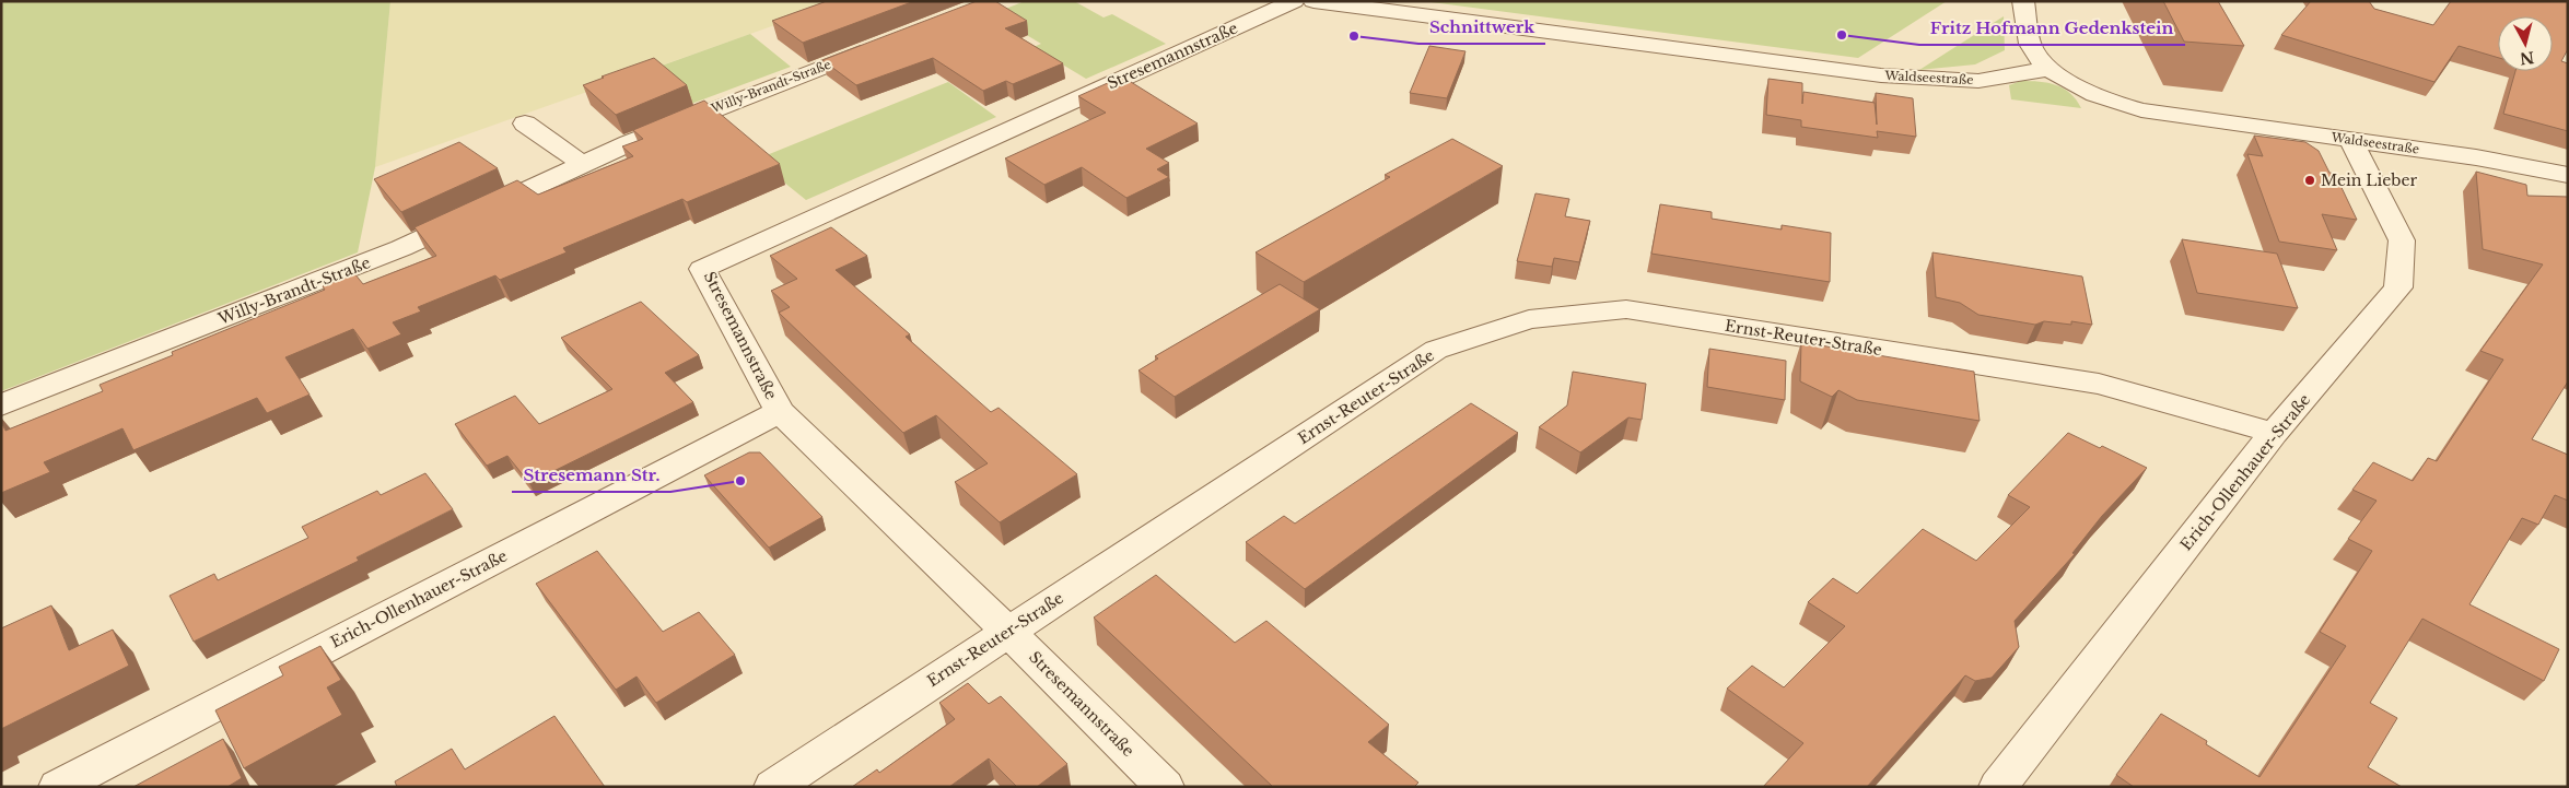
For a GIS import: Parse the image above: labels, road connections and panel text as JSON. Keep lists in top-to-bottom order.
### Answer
{
  "streets": {
    "street": [
      "Stresemannstraße",
      "Waldseestraße",
      "Willy-Brandt-Straße",
      "Ernst-Reuter-Straße",
      "Erich-Ollenhauer-Straße"
    ]
  },
  "crossings": [
    ["Stresemannstraße", "Ernst-Reuter-Straße"],
    ["Stresemannstraße", "Erich-Ollenhauer-Straße"],
    ["Waldseestraße", "Erich-Ollenhauer-Straße"],
    ["Ernst-Reuter-Straße", "Erich-Ollenhauer-Straße"]
  ],
  "places": [
    "Fritz Hofmann Gedenkstein",
    "Schnittwerk",
    "Mein Lieber",
    "Stresemann Str."
  ],
  "north": "bottom"
}
